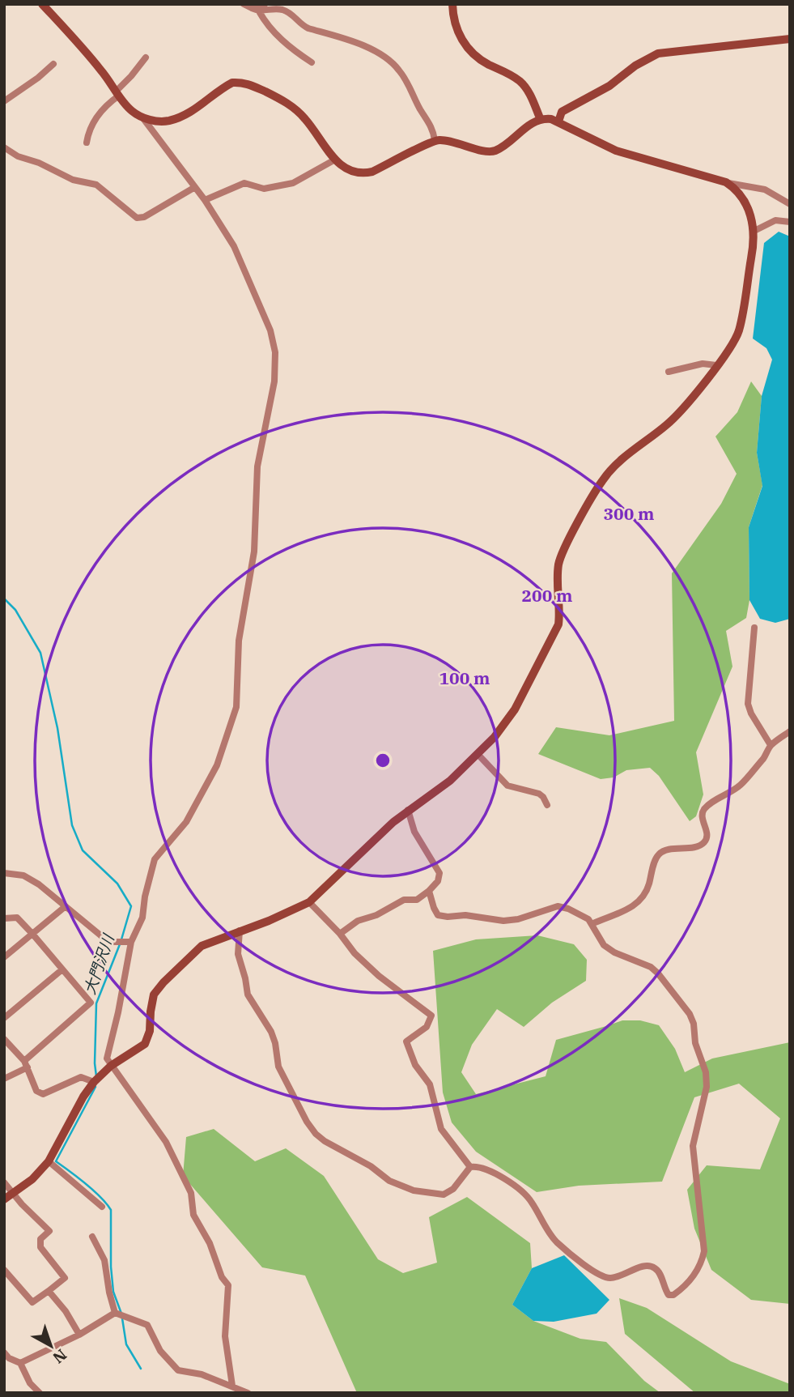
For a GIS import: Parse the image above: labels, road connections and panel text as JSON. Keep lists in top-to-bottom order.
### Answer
{
  "water": ["大門沢川"],
  "north": "bottom right",
  "rings": ["300 m", "200 m", "100 m"]
}
